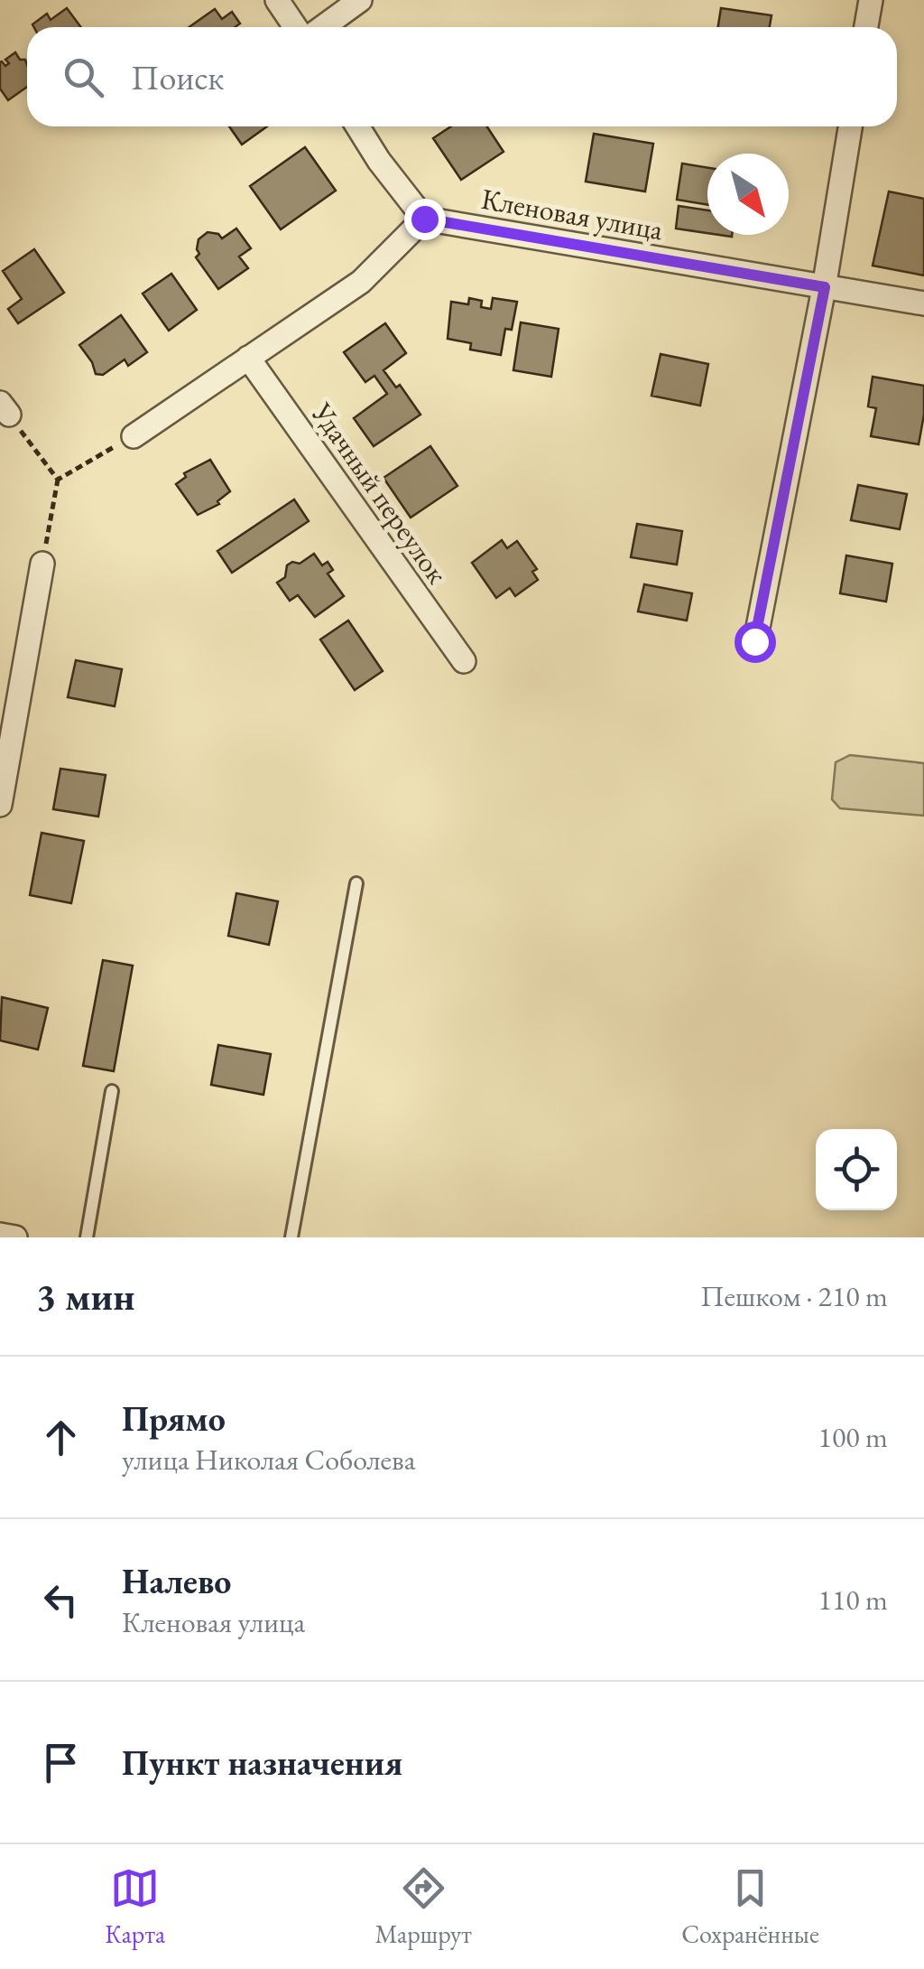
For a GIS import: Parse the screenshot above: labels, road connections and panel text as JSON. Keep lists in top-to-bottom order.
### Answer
{
  "streets": {
    "street": ["Кленовая улица", "Удачный переулок"]
  },
  "north": "bottom right",
  "page": {
    "search": "Поиск",
    "heading": ["3 мин", "Пешком · 210 m"],
    "list": [
      ["Прямо", "улица Николая Соболева", "100 m"],
      ["Налево", "Кленовая улица", "110 m"],
      "Пункт назначения"
    ],
    "nav": ["Карта", "Маршрут", "Сохранённые"]
  }
}
